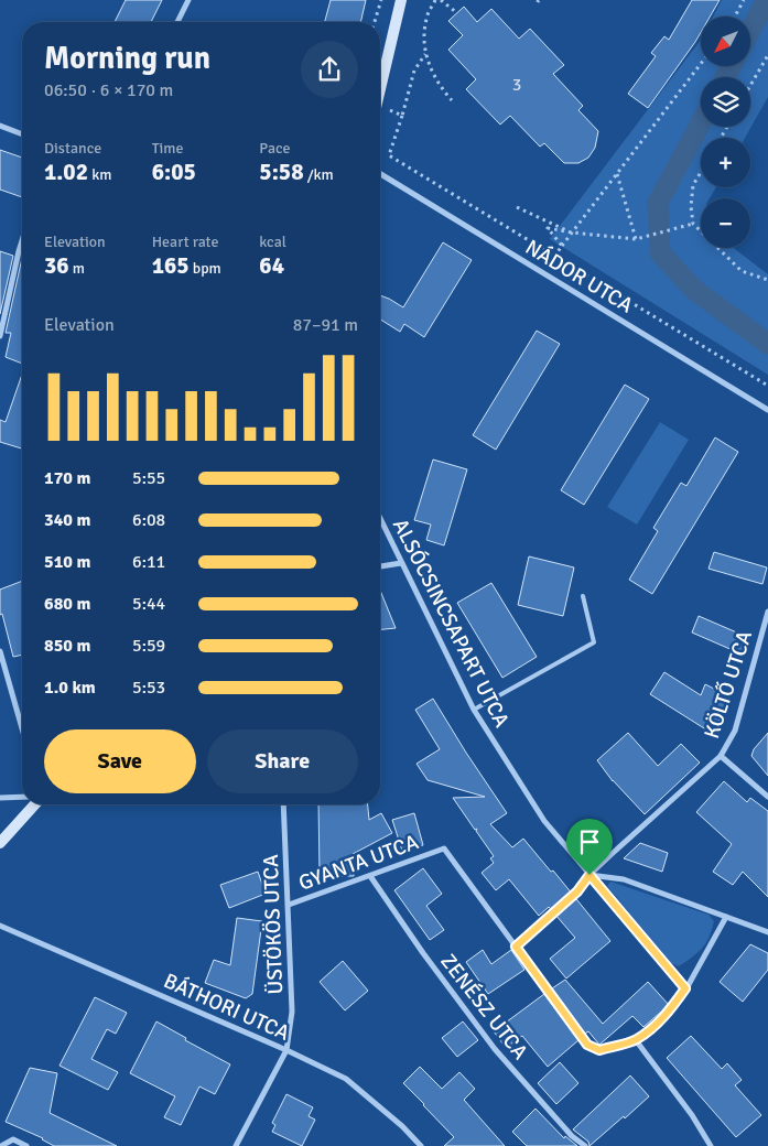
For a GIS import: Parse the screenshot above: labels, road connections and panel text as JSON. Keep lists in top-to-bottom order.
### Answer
{
  "streets": {
    "street": [
      "NÁDOR UTCA",
      "ALSÓCSINCSAPART UTCA",
      "KÖLTŐ UTCA",
      "GYANTA UTCA",
      "ÜSTÖKÖS UTCA",
      "BÁTHORI UTCA",
      "ZENÉSZ UTCA"
    ]
  },
  "crossings": [
    ["ALSÓCSINCSAPART UTCA", "KÖLTŐ UTCA"],
    ["GYANTA UTCA", "ÜSTÖKÖS UTCA"],
    ["GYANTA UTCA", "ZENÉSZ UTCA"],
    ["ÜSTÖKÖS UTCA", "BÁTHORI UTCA"]
  ],
  "house_numbers": ["3"],
  "north": "bottom left",
  "page": {
    "map_buttons": ["+", "−"],
    "heading": ["Morning run", "06:50 · 6 × 170 m"],
    "stats": [
      ["Distance", "1.02 km"],
      ["Time", "6:05"],
      ["Pace", "5:58 /km"],
      ["Elevation", "36 m"],
      ["Heart rate", "165 bpm"],
      ["kcal", "64"]
    ],
    "chart": ["Elevation", "87–91 m"],
    "list": [
      {
        "name": "170 m",
        "note": "5:55"
      },
      {
        "name": "340 m",
        "note": "6:08"
      },
      {
        "name": "510 m",
        "note": "6:11"
      },
      {
        "name": "680 m",
        "note": "5:44"
      },
      {
        "name": "850 m",
        "note": "5:59"
      },
      {
        "name": "1.0 km",
        "note": "5:53"
      }
    ],
    "buttons": ["Save", "Share"]
  }
}
